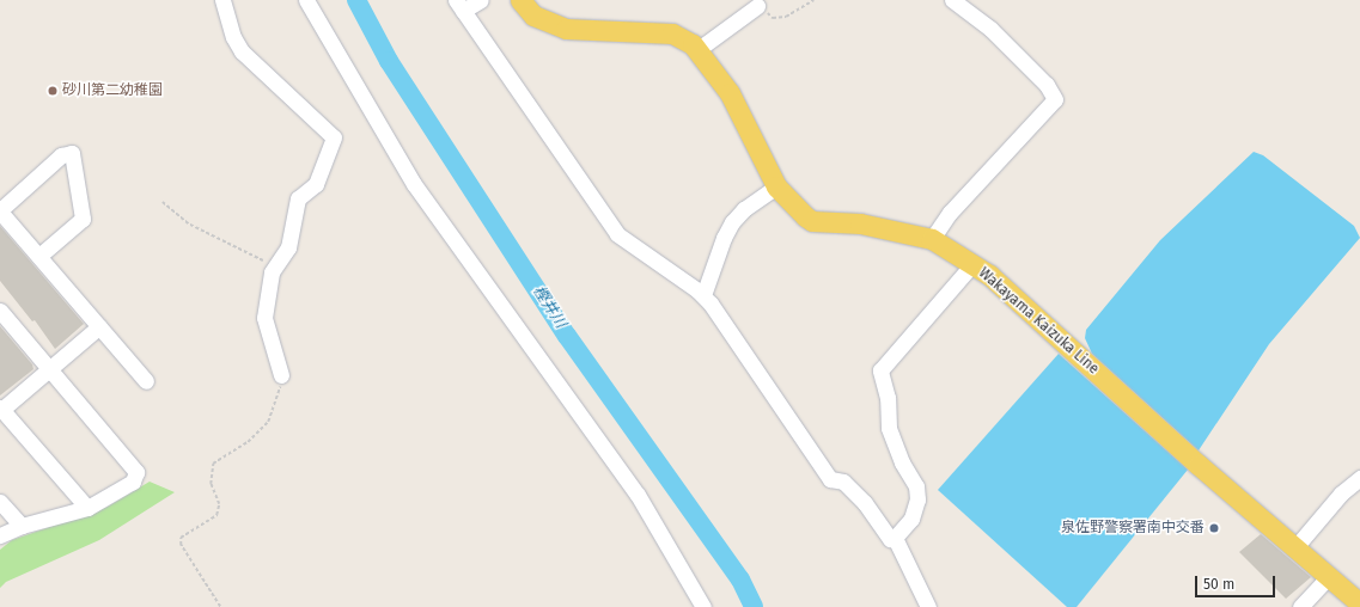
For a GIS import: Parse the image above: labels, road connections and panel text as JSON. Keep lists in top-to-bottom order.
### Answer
{
  "streets": {
    "main road": ["Wakayama Kaizuka Line"]
  },
  "water": ["樫井川"],
  "places": ["砂川第二幼稚園", "泉佐野警察署南中交番"],
  "scale_bar": "50 m"
}
